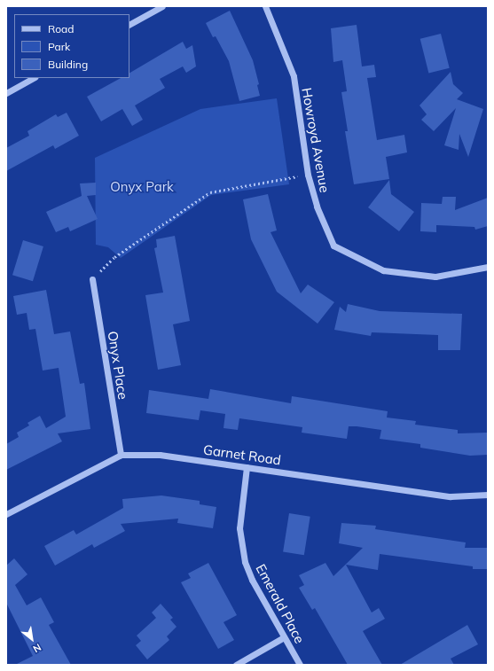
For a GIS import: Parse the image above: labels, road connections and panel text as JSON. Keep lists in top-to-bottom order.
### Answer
{
  "streets": {
    "street": [
      "Howroyd Avenue",
      "Onyx Place",
      "Garnet Road",
      "Emerald Place"
    ]
  },
  "crossings": [
    ["Onyx Place", "Garnet Road"],
    ["Garnet Road", "Emerald Place"]
  ],
  "parks": ["Onyx Park"],
  "legend": ["Road", "Park", "Building"],
  "north": "bottom right"
}
